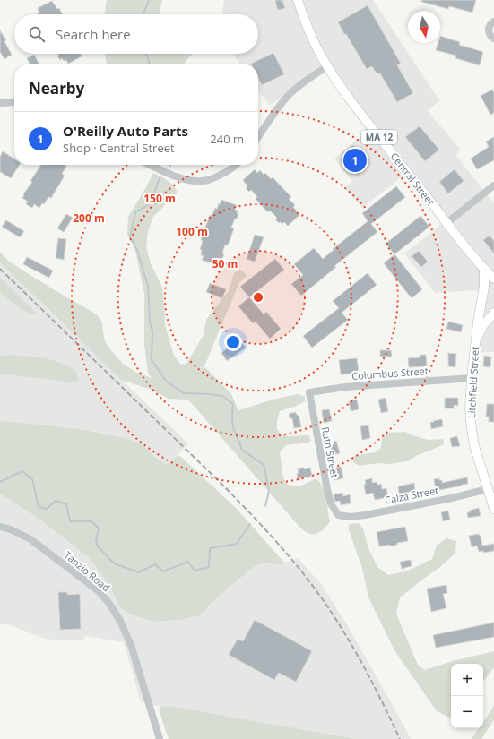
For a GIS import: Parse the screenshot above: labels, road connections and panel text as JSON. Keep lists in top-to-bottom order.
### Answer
{
  "streets": {
    "main road": ["MA 12", "Central Street", "Litchfield Street"],
    "street": [
      "Columbus Street",
      "Ruth Street",
      "Calza Street",
      "Tanzio Road"
    ]
  },
  "crossings": [
    ["Central Street", "Litchfield Street"],
    ["Columbus Street", "Litchfield Street"],
    ["Columbus Street", "Ruth Street"],
    ["Litchfield Street", "Calza Street"],
    ["Ruth Street", "Calza Street"]
  ],
  "north": "bottom",
  "page": {
    "search": "Search here",
    "heading": "Nearby",
    "list": [
      {
        "mark": "1",
        "name": "O'Reilly Auto Parts",
        "note": "Shop · Central Street",
        "value": "240 m"
      }
    ],
    "pins": "1",
    "map_buttons": ["+", "−"]
  },
  "rings": [
    "150 m",
    "200 m",
    "100 m",
    "50 m"
  ]
}
